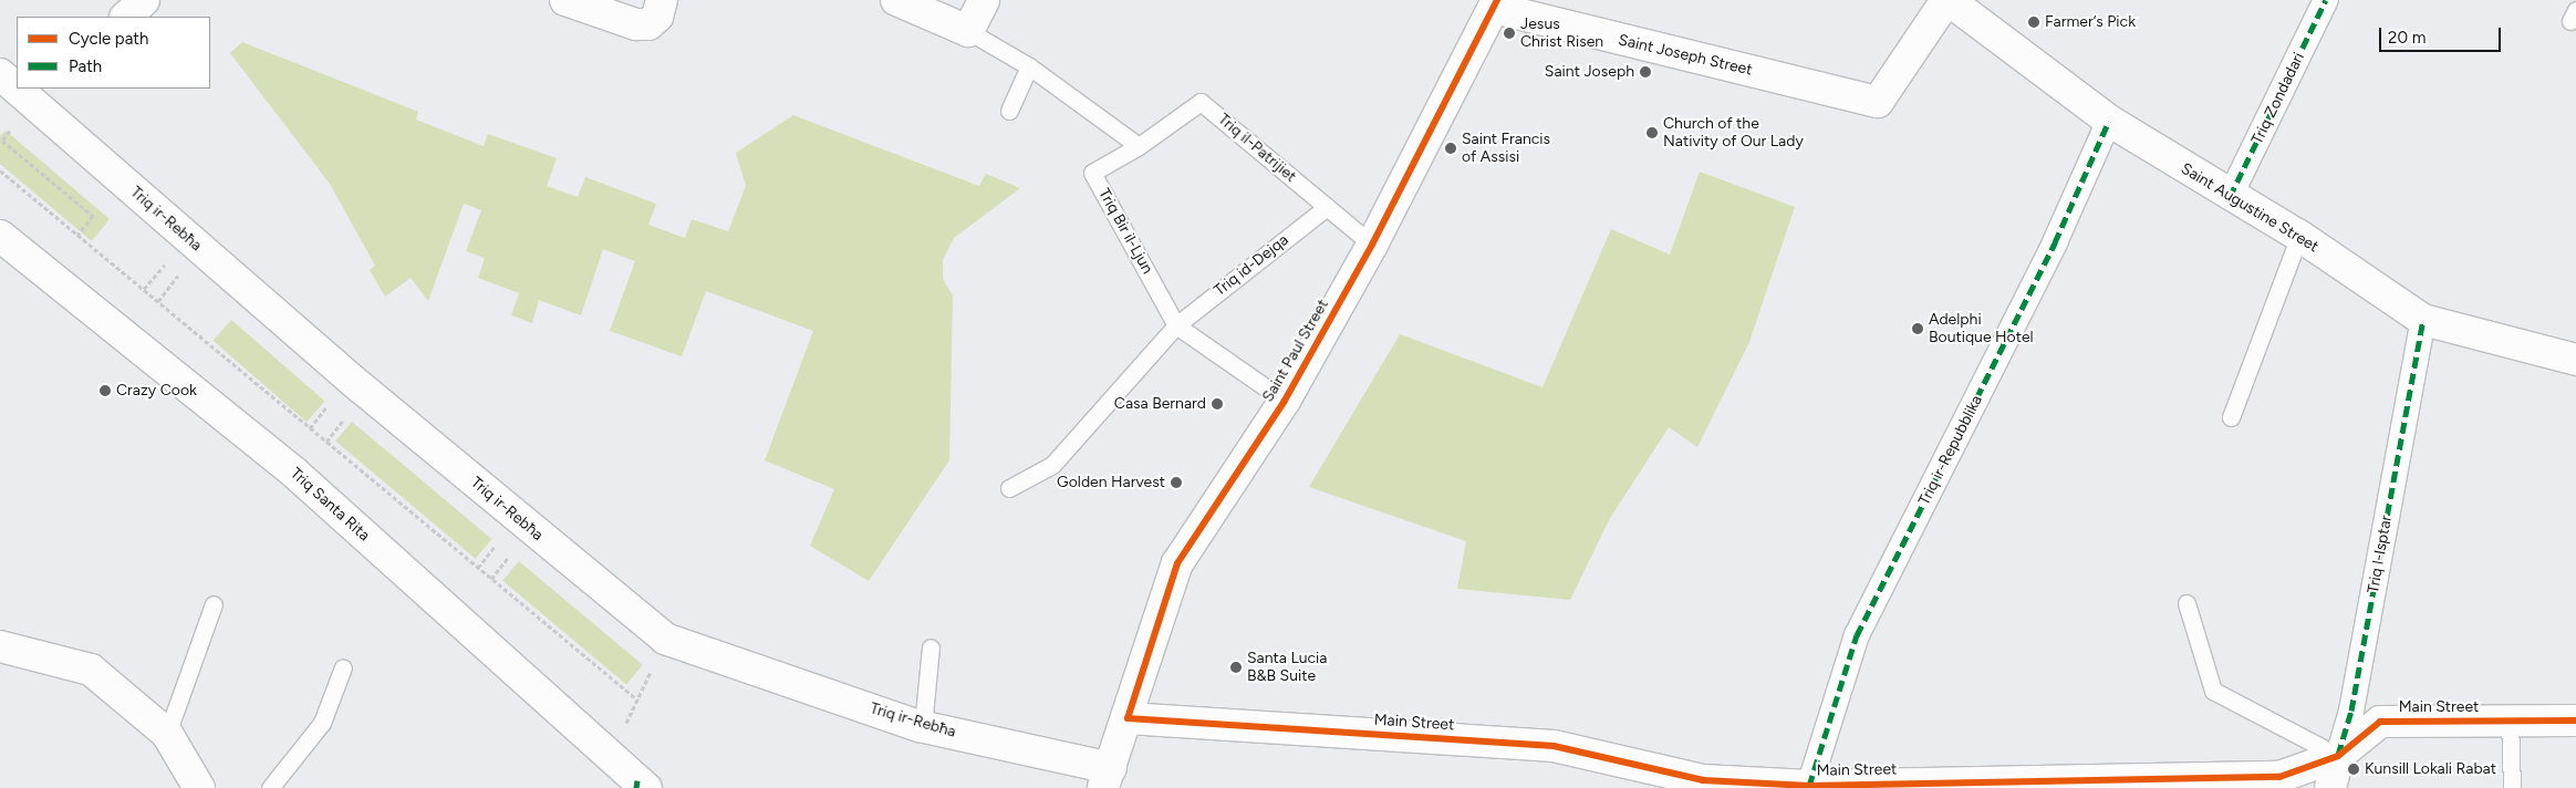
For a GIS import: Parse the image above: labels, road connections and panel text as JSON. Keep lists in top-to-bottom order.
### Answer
{
  "streets": {
    "street": [
      "Saint Joseph Street",
      "Triq Zondadari",
      "Saint Augustine Street",
      "Triq ir-Rebħa",
      "Saint Paul Street",
      "Triq ir-Repubblika",
      "Triq Santa Rita",
      "Triq l-Isptar",
      "Main Street"
    ],
    "lane": ["Triq il-Patrijiet", "Triq Bir il-Ljun", "Triq id-Dejqa"]
  },
  "crossings": [
    ["Saint Joseph Street", "Saint Augustine Street"],
    ["Saint Joseph Street", "Saint Paul Street"],
    ["Triq Zondadari", "Saint Augustine Street"],
    ["Triq il-Patrijiet", "Triq Bir il-Ljun"],
    ["Triq il-Patrijiet", "Triq id-Dejqa"],
    ["Triq il-Patrijiet", "Saint Paul Street"],
    ["Saint Augustine Street", "Triq ir-Repubblika"],
    ["Saint Augustine Street", "Triq l-Isptar"],
    ["Triq ir-Rebħa", "Saint Paul Street"],
    ["Triq Bir il-Ljun", "Triq id-Dejqa"],
    ["Triq Bir il-Ljun", "Saint Paul Street"],
    ["Saint Paul Street", "Main Street"],
    ["Triq ir-Repubblika", "Main Street"],
    ["Triq l-Isptar", "Main Street"]
  ],
  "places": [
    "Farmer‘s Pick",
    "Jesus Christ Risen",
    "Saint Joseph",
    "Church of the Nativity of Our Lady",
    "Saint Francis of Assisi",
    "Adelphi Boutique Hotel",
    "Crazy Cook",
    "Casa Bernard",
    "Golden Harvest",
    "Santa Lucia B&B Suite",
    "Kunsill Lokali Rabat"
  ],
  "legend": ["Cycle path", "Path"],
  "scale_bar": "20 m"
}
